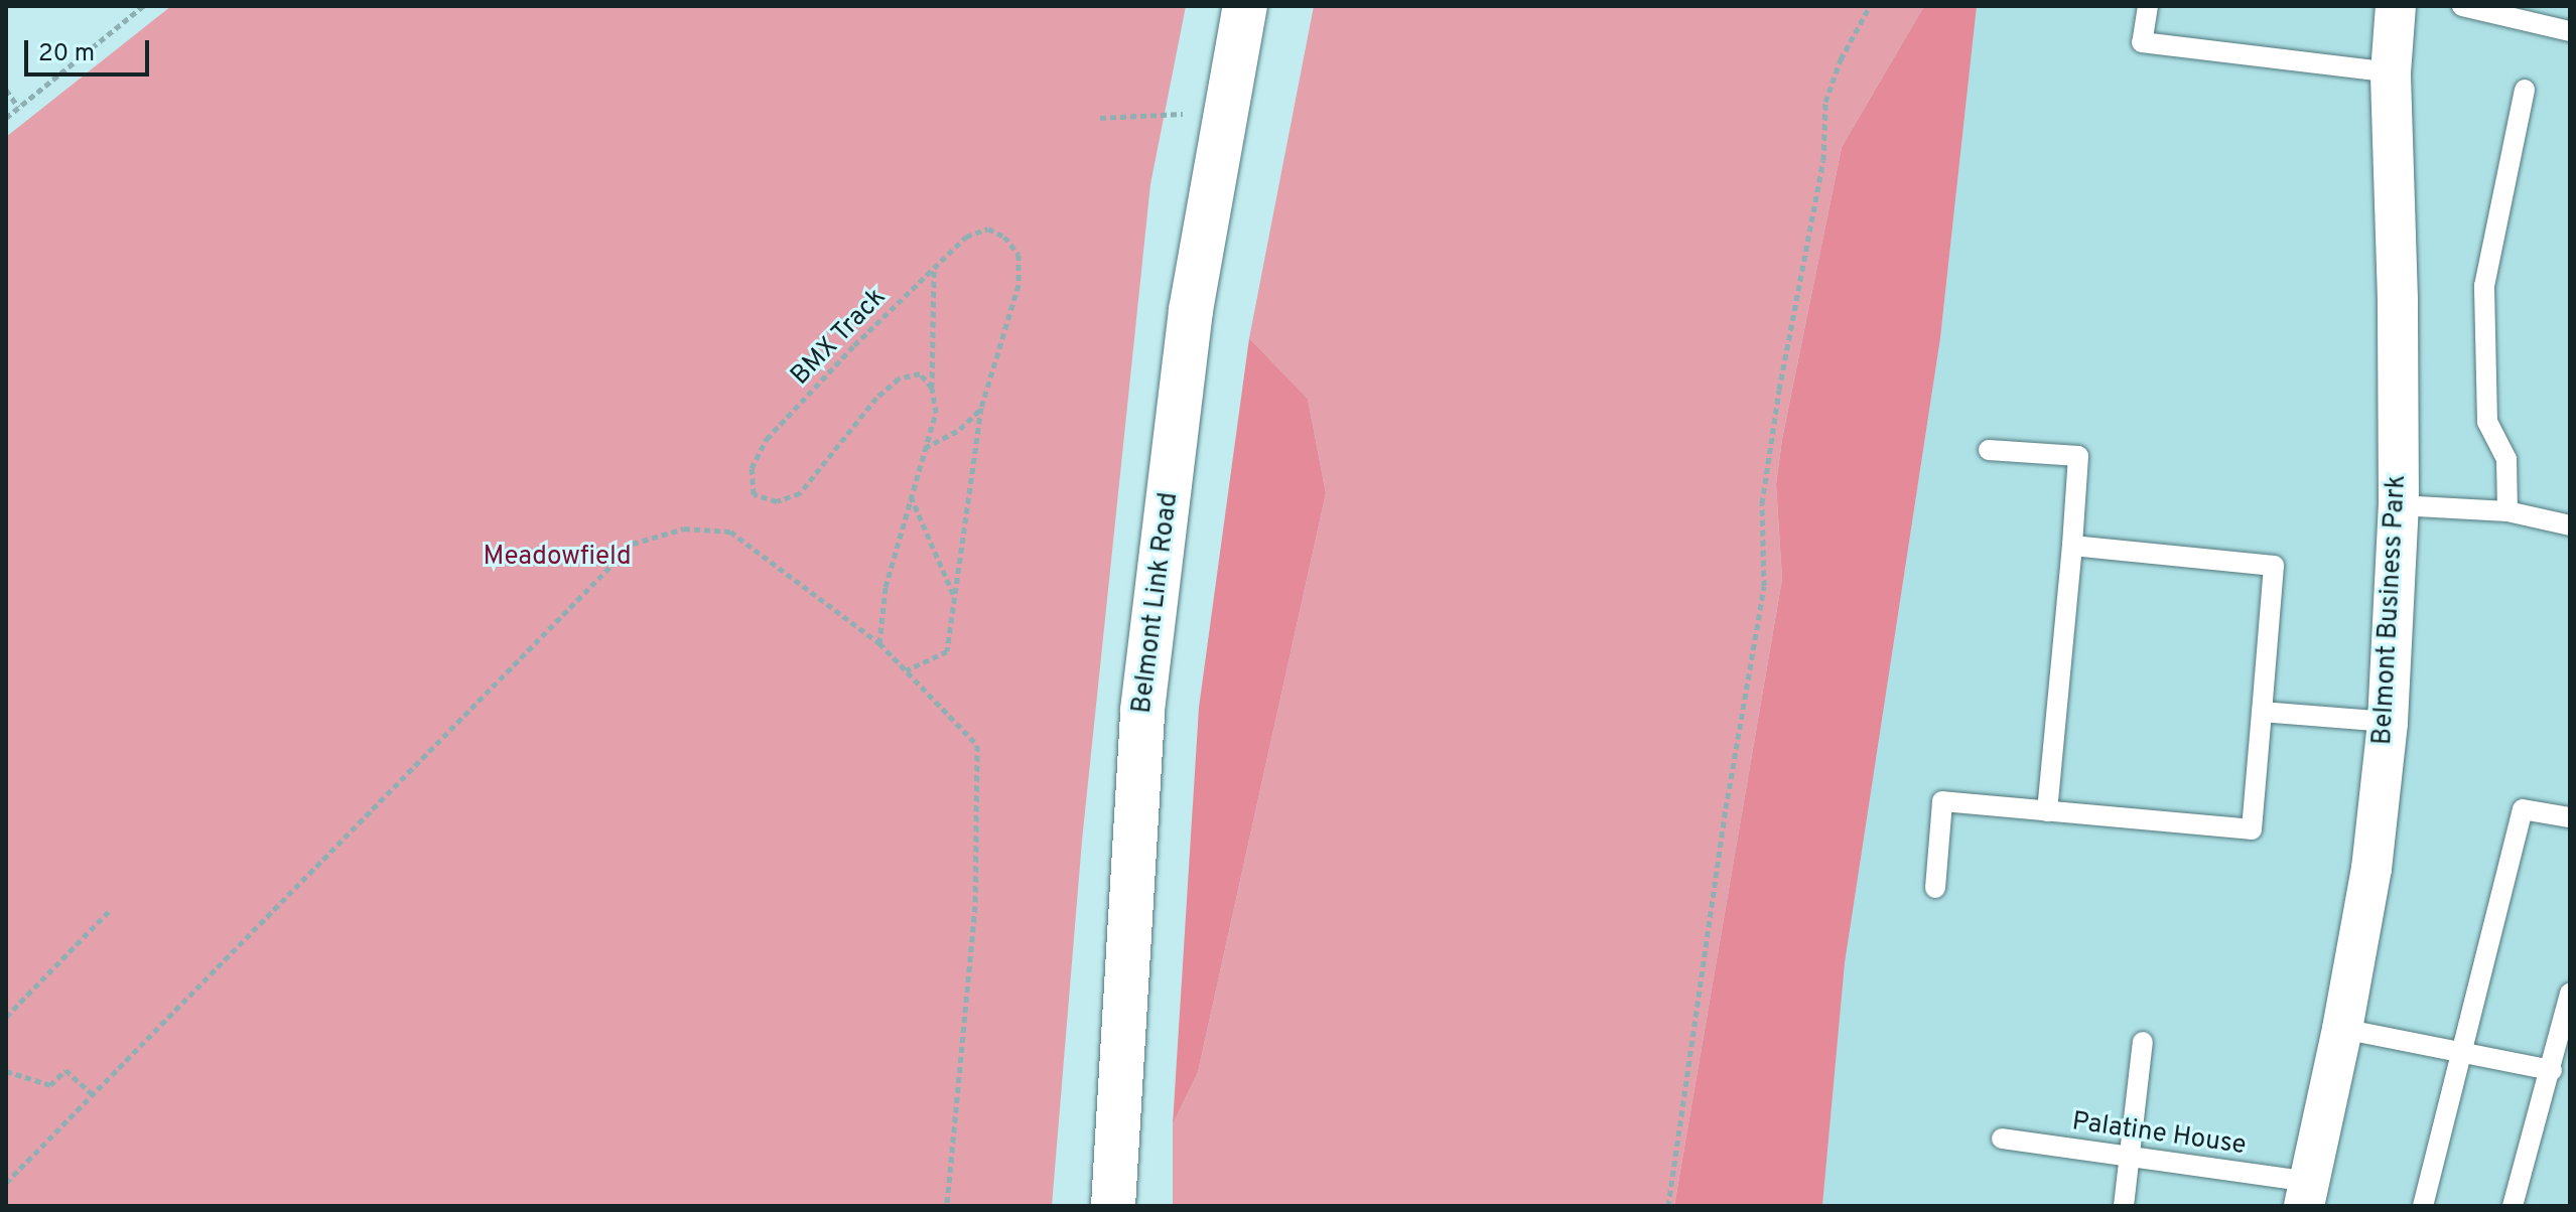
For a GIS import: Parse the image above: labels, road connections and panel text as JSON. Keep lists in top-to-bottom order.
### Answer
{
  "streets": {
    "street": ["Belmont Link Road", "Belmont Business Park"],
    "lane": ["Palatine House"],
    "path": ["BMX Track"]
  },
  "crossings": [
    ["Belmont Business Park", "Palatine House"]
  ],
  "parks": ["Meadowfield"],
  "scale_bar": "20 m"
}
